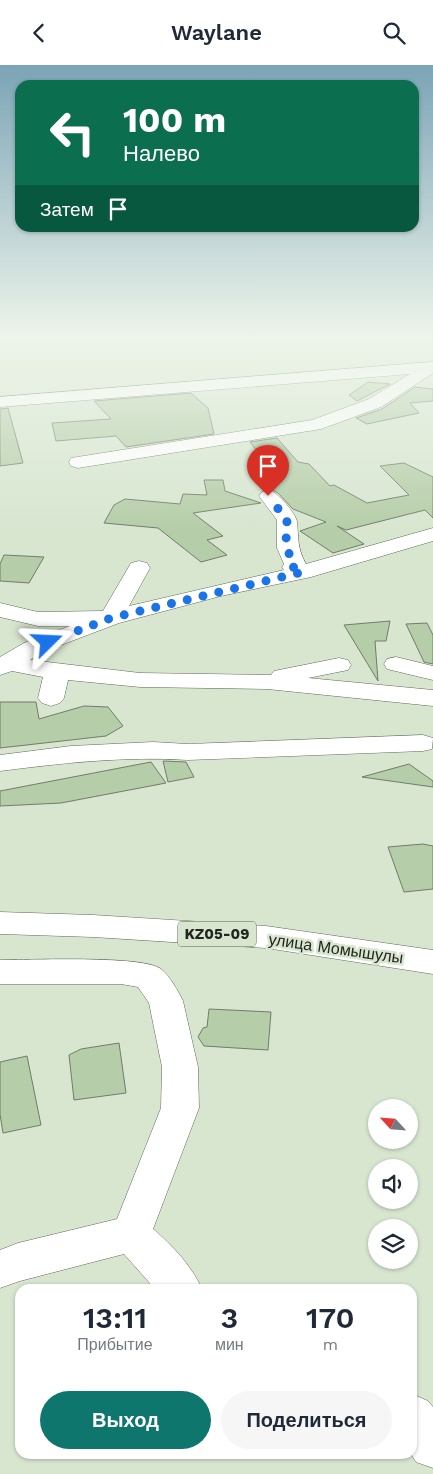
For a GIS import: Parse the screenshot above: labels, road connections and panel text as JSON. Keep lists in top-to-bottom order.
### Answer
{
  "streets": {
    "street": ["KZ05-09", "улица Момышулы"]
  },
  "north": "top left",
  "page": {
    "header": "Waylane",
    "turn": ["100 m", "Налево"],
    "then": "Затем",
    "eta": [
      "13:11",
      "Прибытие",
      "3",
      "мин",
      "170",
      "m"
    ],
    "buttons": ["Выход", "Поделиться"]
  }
}
